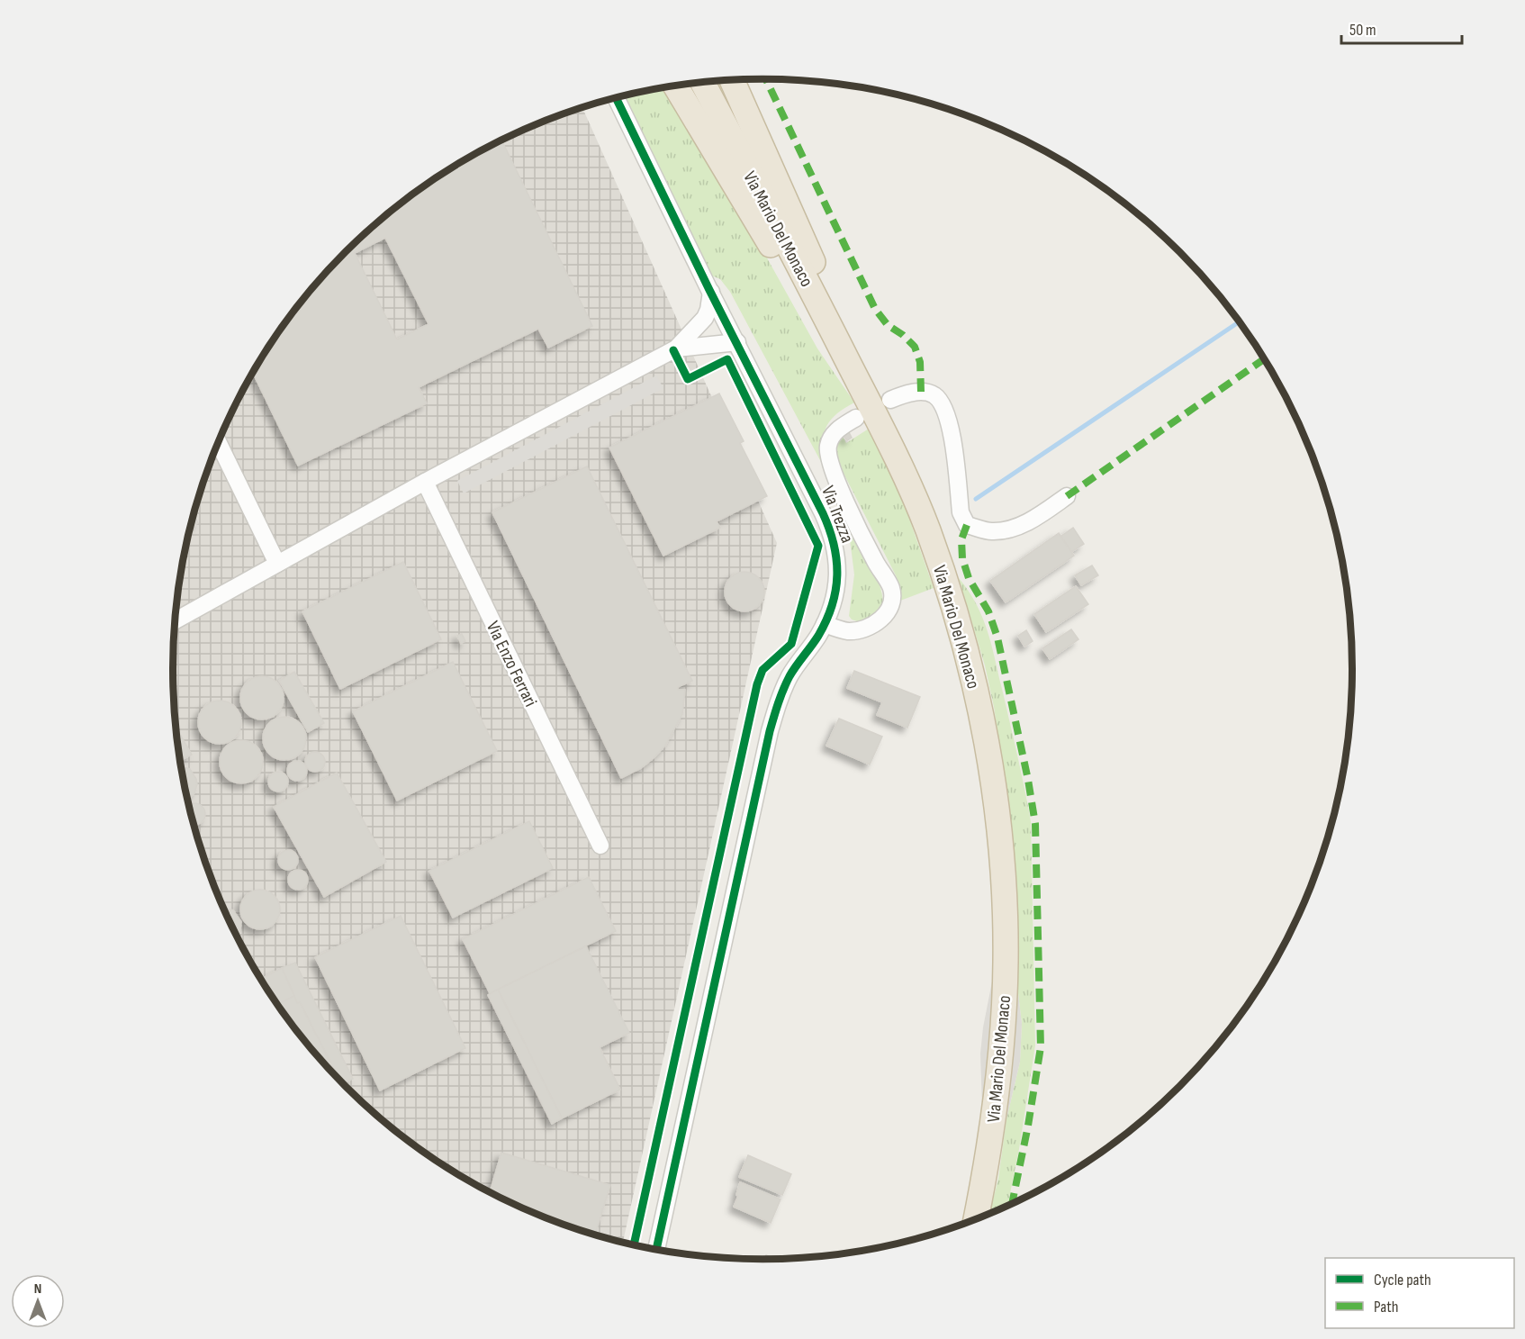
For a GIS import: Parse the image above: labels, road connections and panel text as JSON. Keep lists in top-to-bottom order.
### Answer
{
  "streets": {
    "highway": ["Via Mario Del Monaco"],
    "street": ["Via Trezza", "Via Enzo Ferrari"]
  },
  "legend": ["Cycle path", "Path"],
  "scale_bar": "50 m",
  "north": "top"
}
